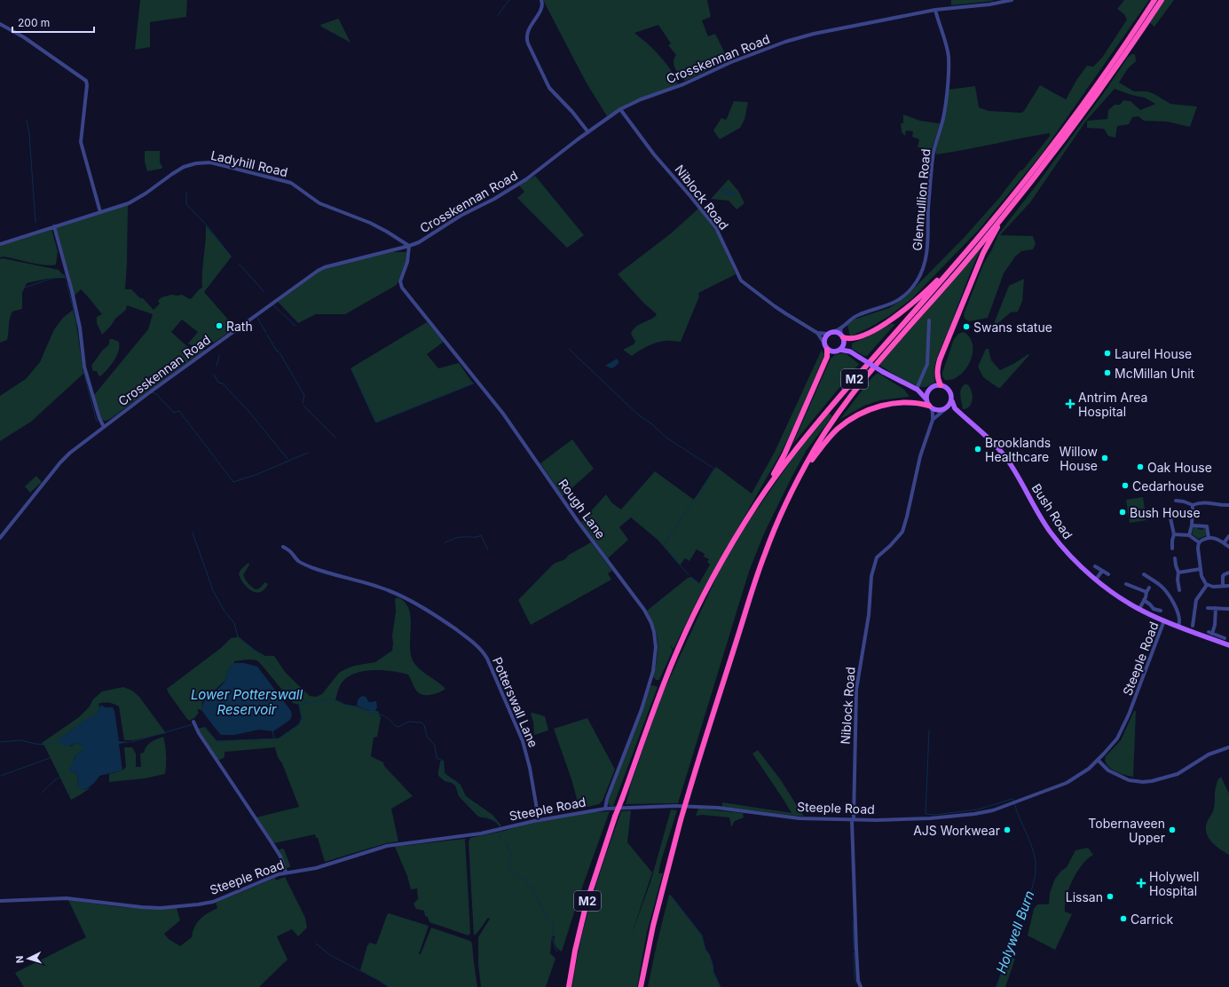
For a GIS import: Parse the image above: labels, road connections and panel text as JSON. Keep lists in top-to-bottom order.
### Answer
{
  "streets": {
    "highway": ["M2"],
    "main road": ["Bush Road", "Steeple Road"],
    "street": [
      "Crosskennan Road",
      "Ladyhill Road",
      "Niblock Road",
      "Glenmullion Road",
      "Rough Lane",
      "Potterswall Lane"
    ]
  },
  "crossings": [
    ["Crosskennan Road", "Ladyhill Road"],
    ["Crosskennan Road", "Niblock Road"],
    ["Crosskennan Road", "Glenmullion Road"],
    ["Crosskennan Road", "Rough Lane"],
    ["Ladyhill Road", "Rough Lane"],
    ["Niblock Road", "Glenmullion Road"],
    ["Niblock Road", "Bush Road"],
    ["Niblock Road", "Steeple Road"],
    ["Rough Lane", "Steeple Road"],
    ["Bush Road", "Steeple Road"],
    ["Steeple Road", "Potterswall Lane"]
  ],
  "water": ["Lower Potterswall Reservoir", "Holywell Burn"],
  "places": {
    "other": [
      "Rath",
      "Swans statue",
      "Laurel House",
      "McMillan Unit",
      "Brooklands Healthcare",
      "Willow House",
      "Oak House",
      "Cedarhouse",
      "Bush House",
      "AJS Workwear",
      "Tobernaveen Upper",
      "Lissan",
      "Carrick"
    ],
    "health": ["Antrim Area Hospital", "Holywell Hospital"]
  },
  "scale_bar": "200 m",
  "north": "left"
}
